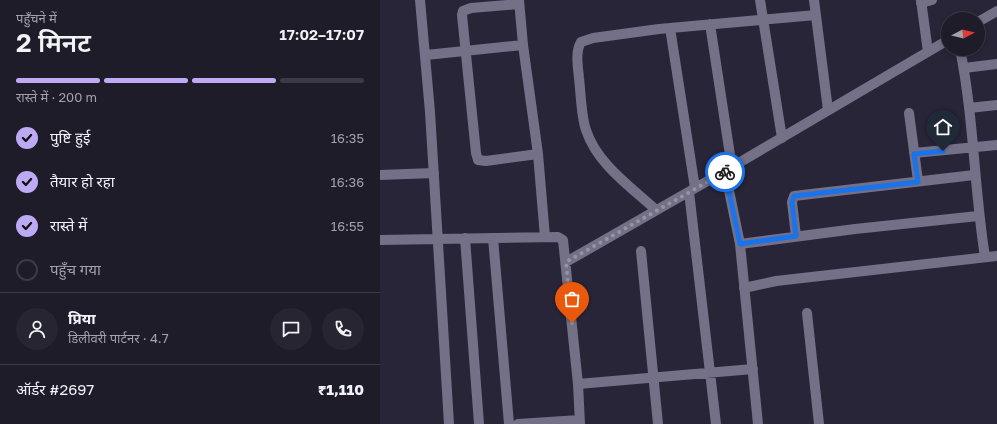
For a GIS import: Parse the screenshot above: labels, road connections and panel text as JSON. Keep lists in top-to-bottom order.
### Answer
{
  "north": "right",
  "page": {
    "heading": ["2 मिनट", "पहुँचने में", "17:02–17:07"],
    "panel": [
      "प्रिया",
      "डिलीवरी पार्टनर · 4.7",
      "ऑर्डर #2697",
      "₹1,110"
    ],
    "bar": "रास्ते में · 200 m",
    "list": [
      ["पुष्टि हुई", "16:35"],
      ["तैयार हो रहा", "16:36"],
      ["रास्ते में", "16:55"],
      "पहुँच गया"
    ]
  }
}
